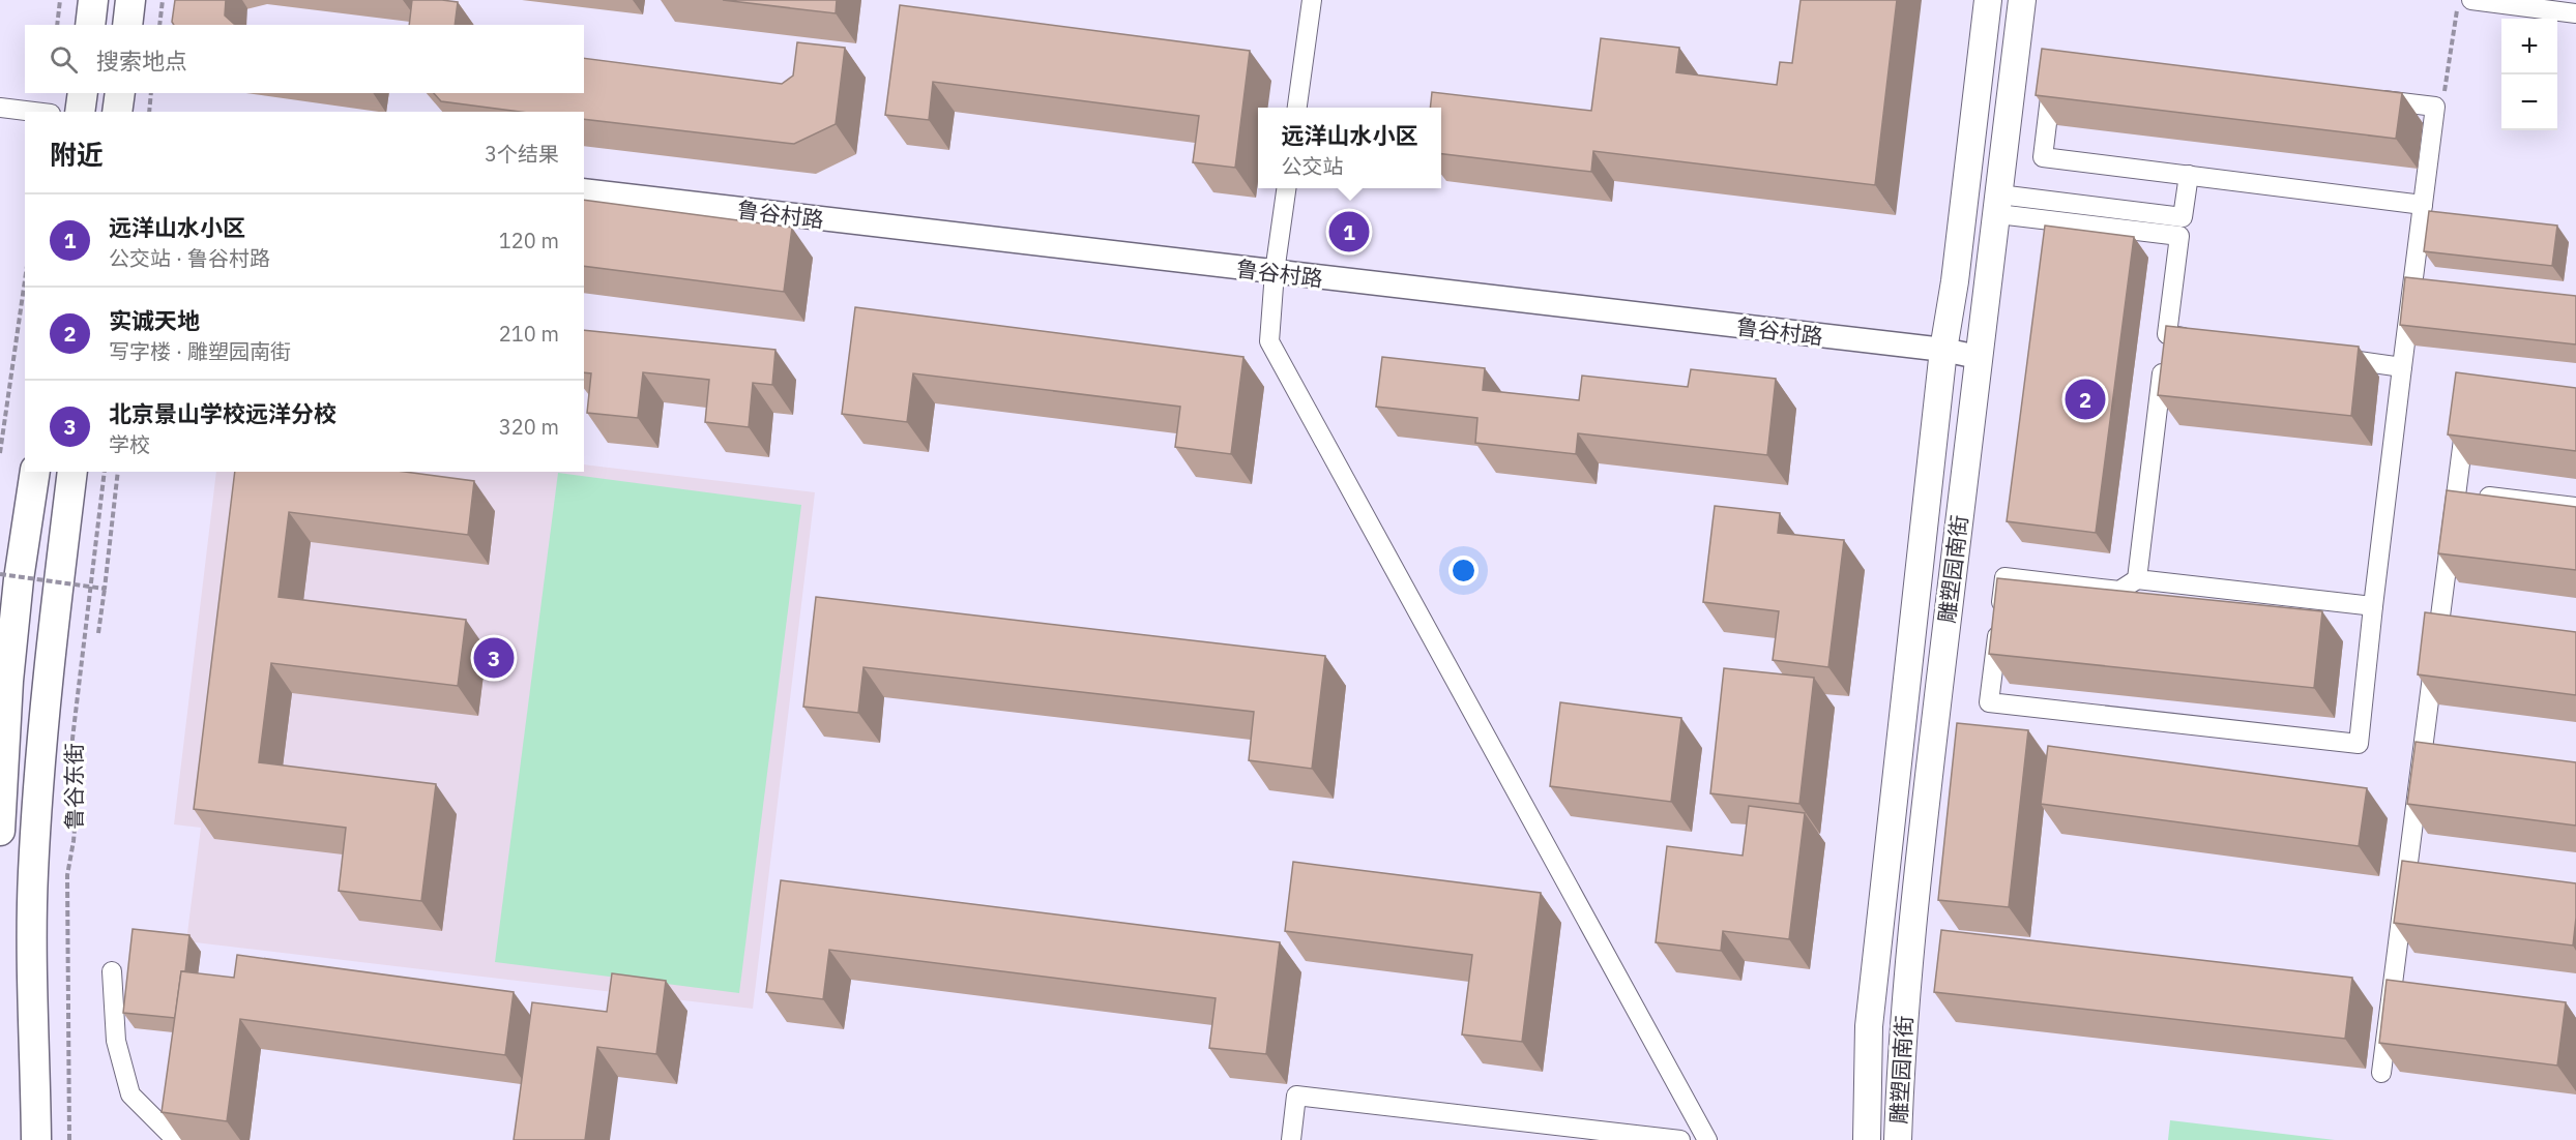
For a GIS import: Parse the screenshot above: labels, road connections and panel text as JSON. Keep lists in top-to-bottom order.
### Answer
{
  "streets": {
    "main road": ["雕塑园南街", "鲁谷东街"],
    "street": ["鲁谷村路"]
  },
  "crossings": [
    ["鲁谷村路", "雕塑园南街"]
  ],
  "page": {
    "map_buttons": ["+", "−"],
    "search": "搜索地点",
    "popup": ["远洋山水小区", "公交站"],
    "heading": ["附近", "3个结果"],
    "list": [
      {
        "mark": "1",
        "name": "远洋山水小区",
        "note": "公交站 · 鲁谷村路",
        "value": "120 m"
      },
      {
        "mark": "2",
        "name": "实诚天地",
        "note": "写字楼 · 雕塑园南街",
        "value": "210 m"
      },
      {
        "mark": "3",
        "name": "北京景山学校远洋分校",
        "note": "学校",
        "value": "320 m"
      }
    ],
    "pins": ["1", "2", "3"]
  }
}
